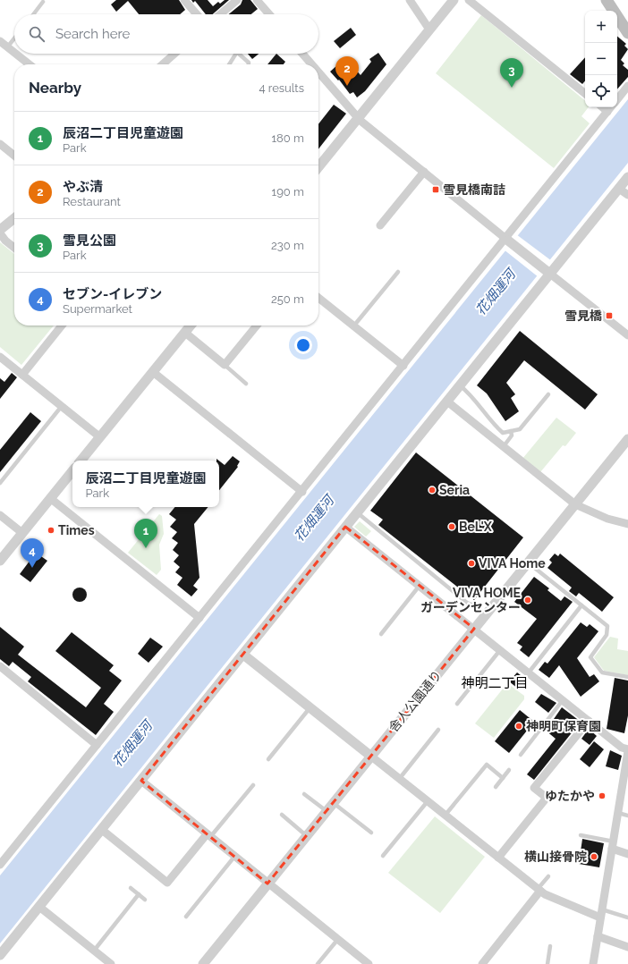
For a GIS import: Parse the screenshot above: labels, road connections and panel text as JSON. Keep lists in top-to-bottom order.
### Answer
{
  "streets": {
    "street": ["舎人公園通り"]
  },
  "districts": ["神明二丁目"],
  "water": ["花畑運河"],
  "places": {
    "transit": ["雪見橋南詰", "雪見橋"],
    "other": [
      "Seria",
      "BeL'X",
      "Times",
      "VIVA Home",
      "VIVA HOME ガーデンセンター",
      "神明町保育園",
      "ゆたかや",
      "横山接骨院"
    ]
  },
  "page": {
    "map_buttons": ["+", "−"],
    "search": "Search here",
    "pins": [
      "2",
      "3",
      "1",
      "4"
    ],
    "heading": ["Nearby", "4 results"],
    "list": [
      {
        "mark": "1",
        "name": "辰沼二丁目児童遊園",
        "note": "Park",
        "value": "180 m"
      },
      {
        "mark": "2",
        "name": "やぶ清",
        "note": "Restaurant",
        "value": "190 m"
      },
      {
        "mark": "3",
        "name": "雪見公園",
        "note": "Park",
        "value": "230 m"
      },
      {
        "mark": "4",
        "name": "セブン-イレブン",
        "note": "Supermarket",
        "value": "250 m"
      }
    ],
    "popup": ["辰沼二丁目児童遊園", "Park"]
  }
}
